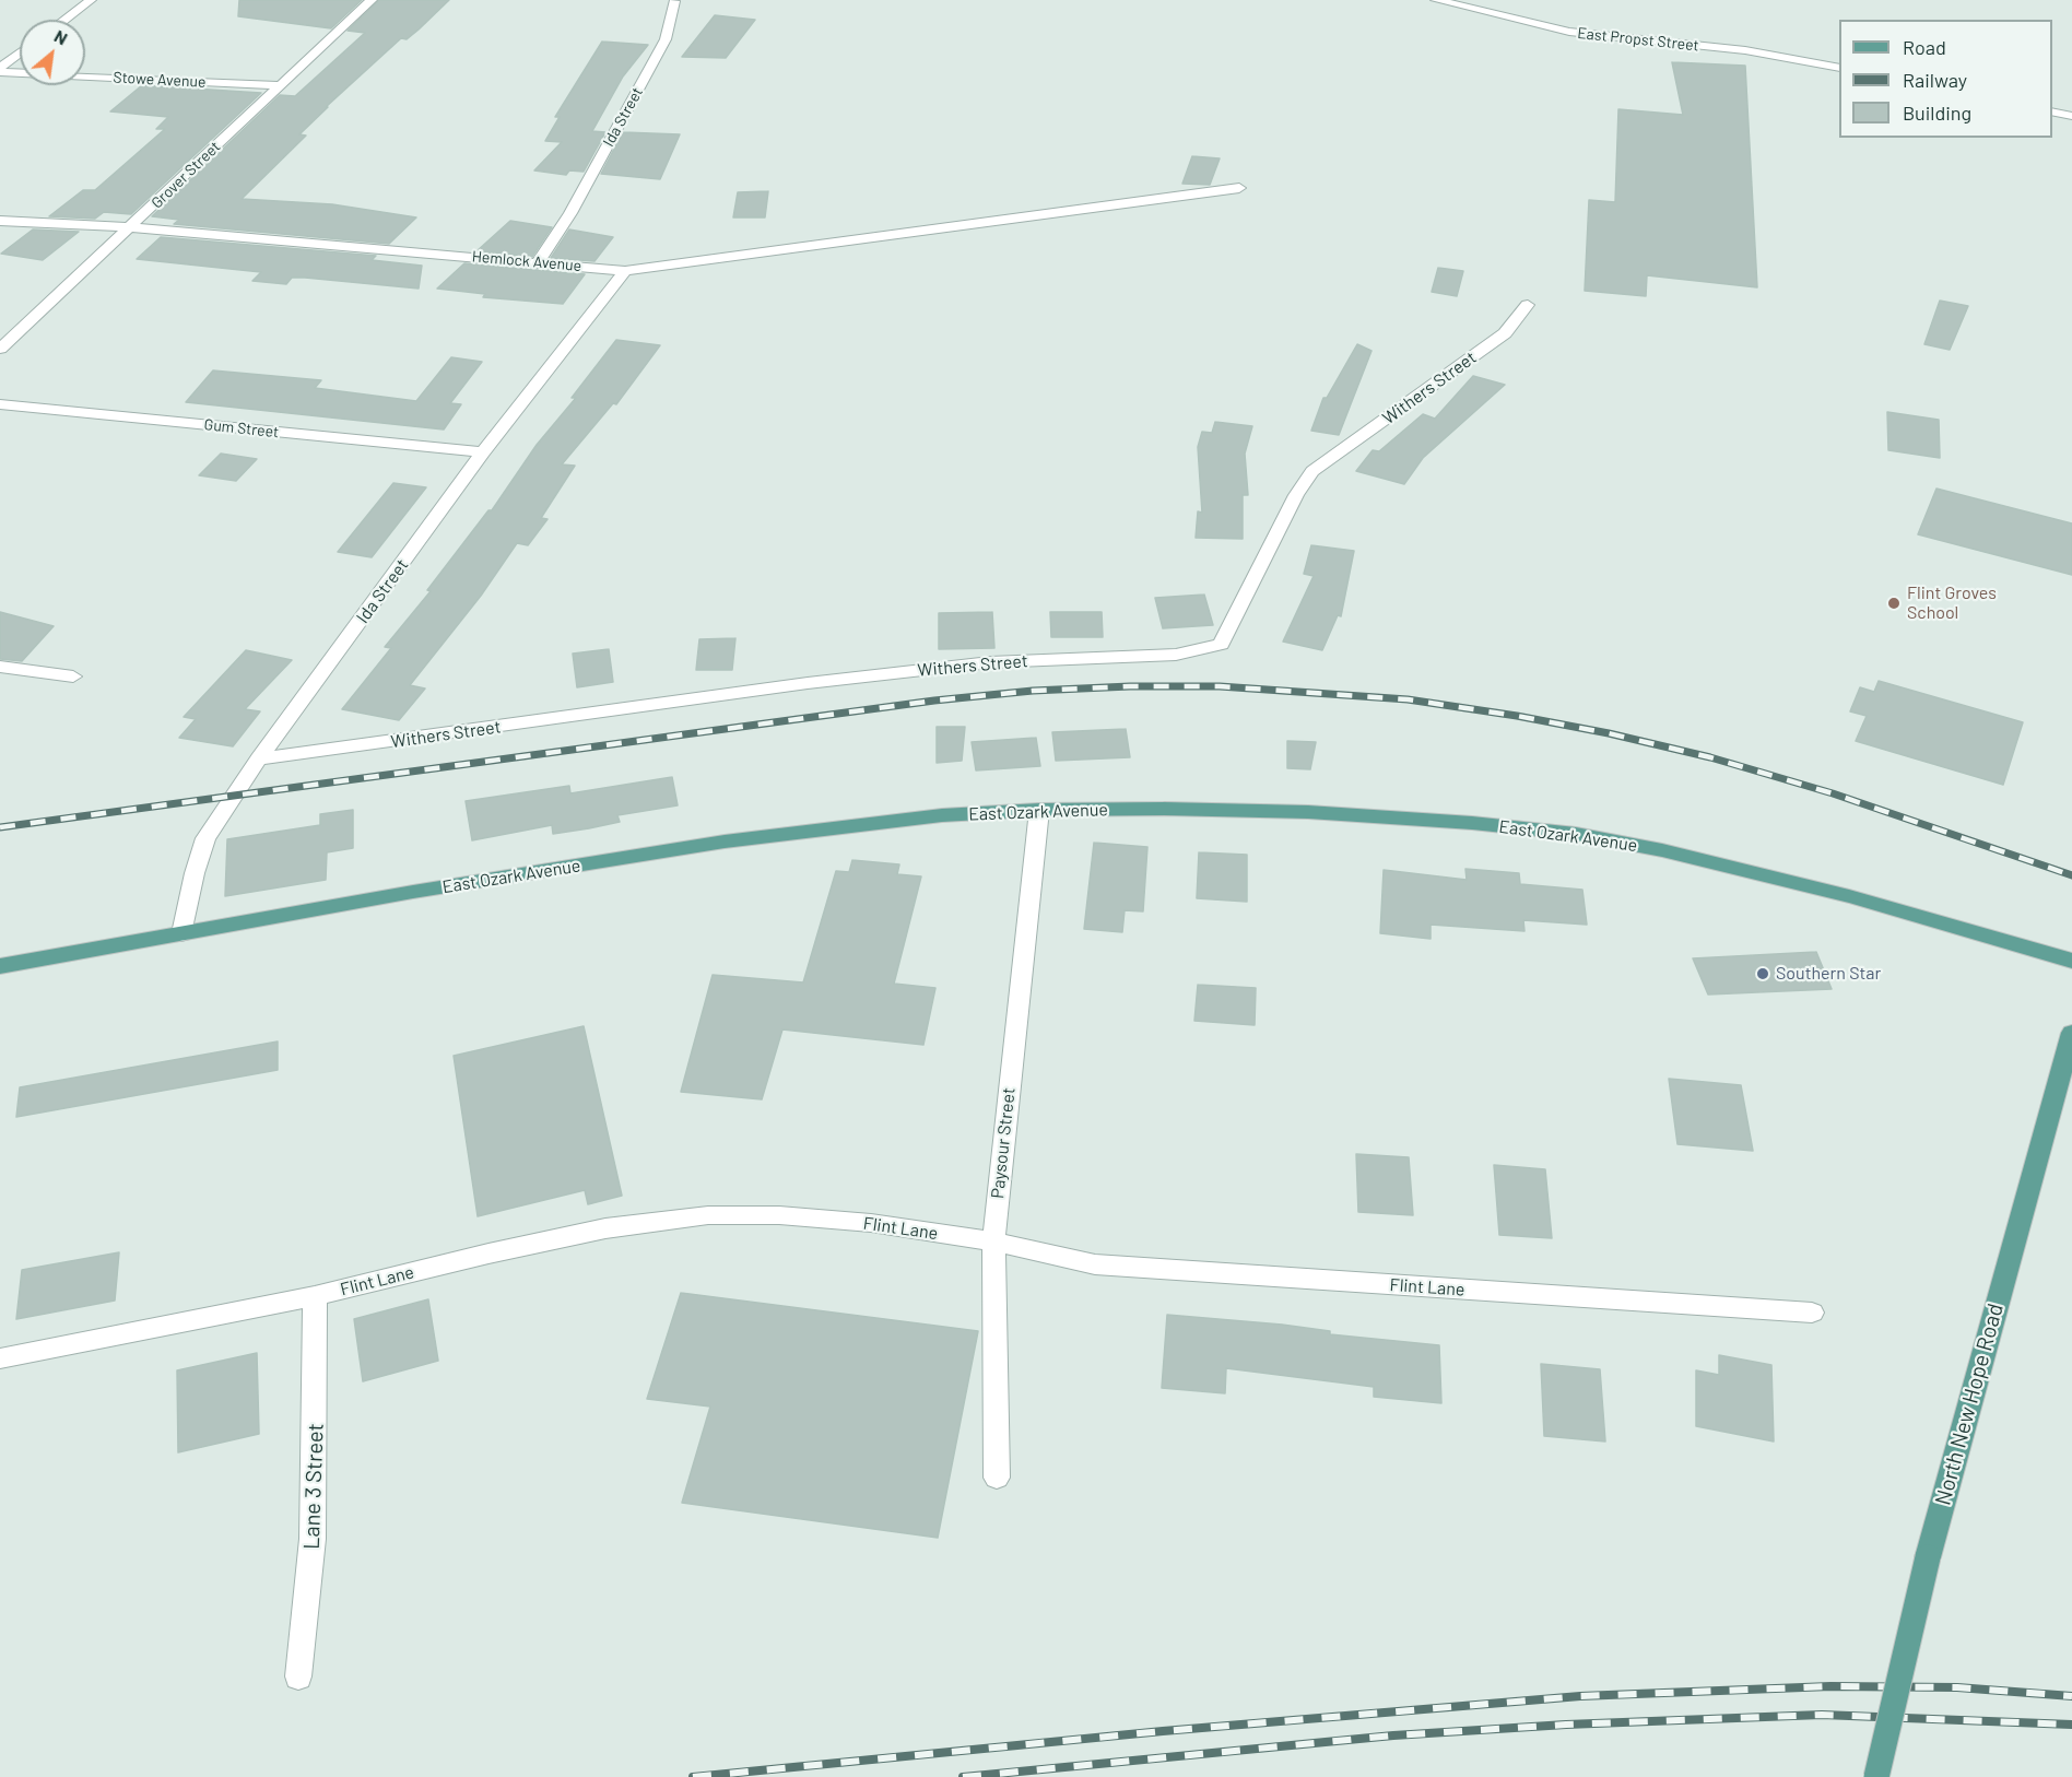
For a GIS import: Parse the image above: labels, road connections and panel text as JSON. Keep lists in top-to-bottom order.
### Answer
{
  "streets": {
    "main road": ["East Ozark Avenue", "North New Hope Road"],
    "street": [
      "East Propst Street",
      "Stowe Avenue",
      "Ida Street",
      "Grover Street",
      "Hemlock Avenue",
      "Withers Street",
      "Gum Street",
      "Paysour Street",
      "Flint Lane",
      "Lane 3 Street"
    ]
  },
  "crossings": [
    ["Stowe Avenue", "Grover Street"],
    ["Ida Street", "Hemlock Avenue"],
    ["Ida Street", "Withers Street"],
    ["Ida Street", "Gum Street"],
    ["Ida Street", "East Ozark Avenue"],
    ["Grover Street", "Hemlock Avenue"],
    ["East Ozark Avenue", "Paysour Street"],
    ["Paysour Street", "Flint Lane"],
    ["Flint Lane", "Lane 3 Street"]
  ],
  "places": ["Flint Groves School", "Southern Star"],
  "legend": ["Road", "Railway", "Building"],
  "north": "top right"
}
